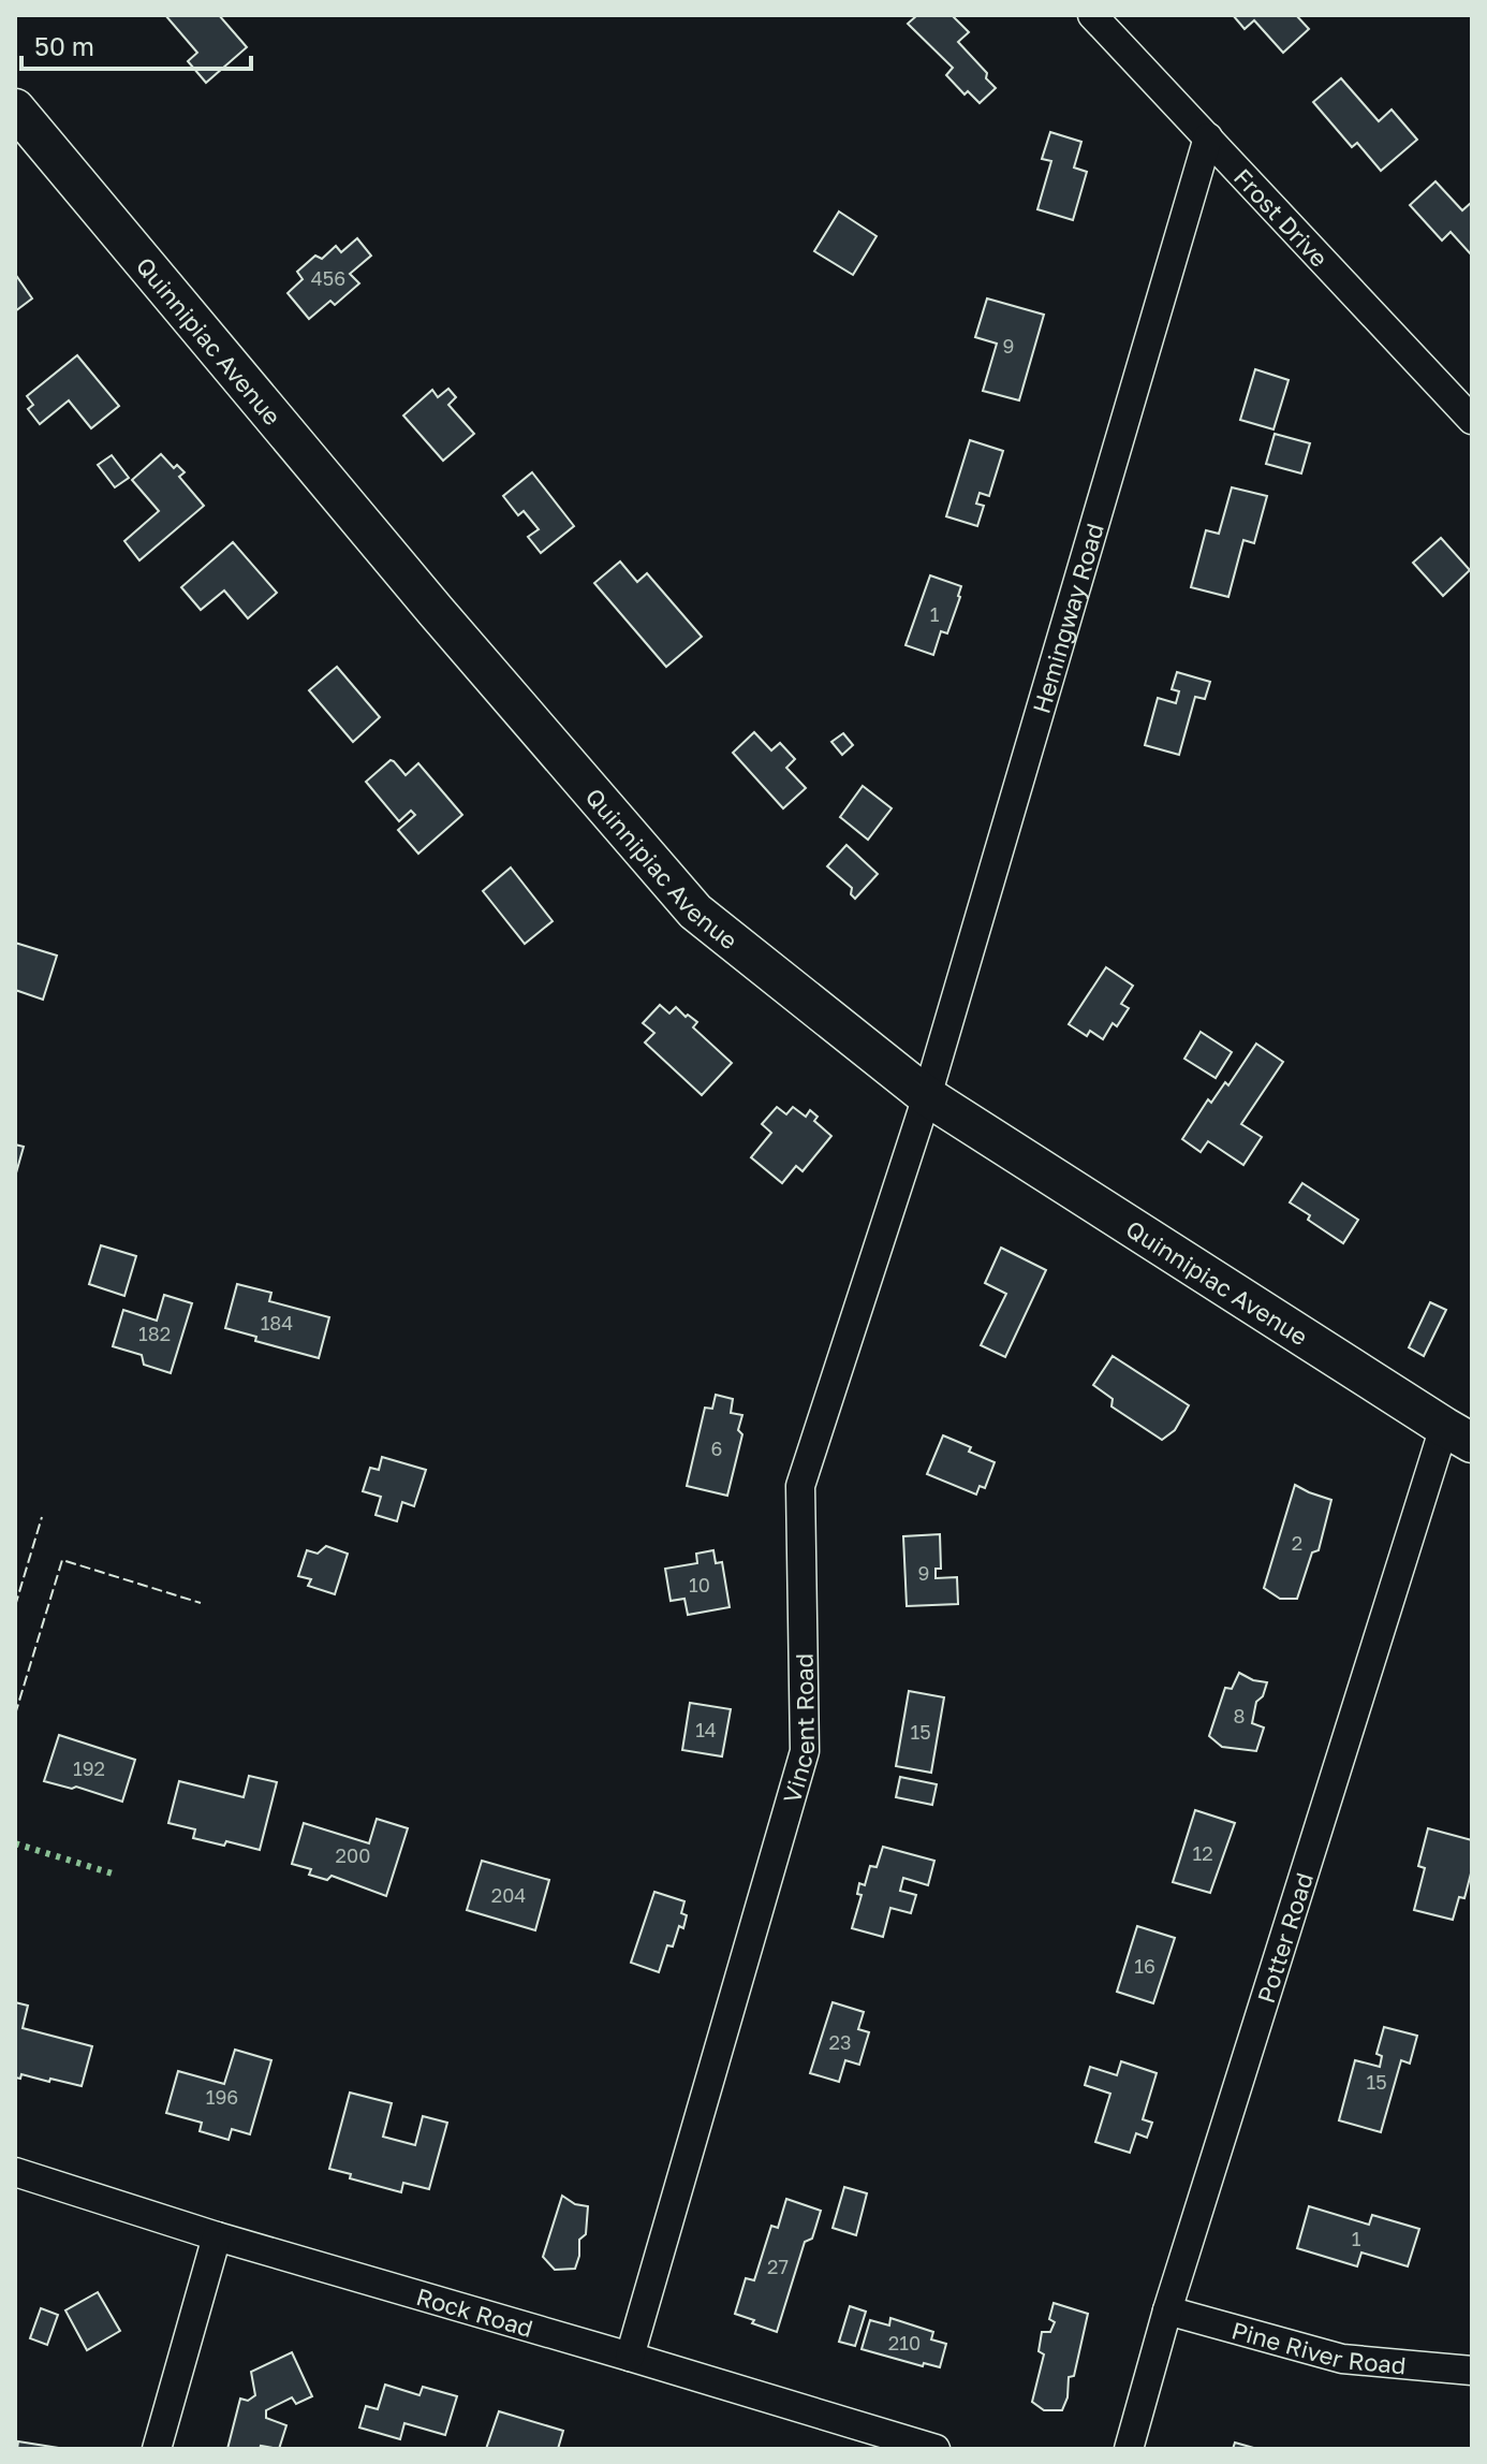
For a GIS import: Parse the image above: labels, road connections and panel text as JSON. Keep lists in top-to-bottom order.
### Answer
{
  "streets": {
    "main road": ["Quinnipiac Avenue"],
    "street": [
      "Frost Drive",
      "Hemingway Road",
      "Vincent Road",
      "Potter Road",
      "Rock Road",
      "Pine River Road"
    ]
  },
  "crossings": [
    ["Frost Drive", "Hemingway Road"],
    ["Quinnipiac Avenue", "Hemingway Road"],
    ["Quinnipiac Avenue", "Vincent Road"],
    ["Quinnipiac Avenue", "Potter Road"],
    ["Hemingway Road", "Vincent Road"],
    ["Vincent Road", "Rock Road"],
    ["Potter Road", "Pine River Road"]
  ],
  "house_numbers": [
    "456",
    "9",
    "1",
    "184",
    "182",
    "6",
    "2",
    "9",
    "10",
    "8",
    "14",
    "15",
    "192",
    "12",
    "200",
    "204",
    "16",
    "23",
    "15",
    "196",
    "1",
    "27",
    "210"
  ],
  "scale_bar": "50 m"
}
